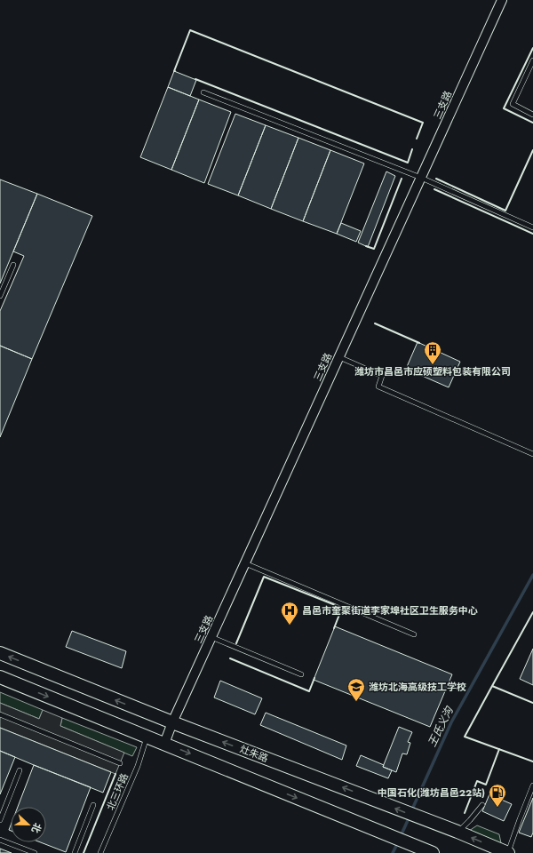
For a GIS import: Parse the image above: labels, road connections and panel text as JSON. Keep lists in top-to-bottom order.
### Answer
{
  "streets": {
    "main road": ["灶朱路"],
    "street": ["三支路"],
    "lane": ["北三环路"]
  },
  "crossings": [
    ["三支路", "灶朱路"]
  ],
  "water": ["王氏义沟"],
  "places": {
    "building": ["潍坊市昌邑市应硕塑料包装有限公司"],
    "hospital": ["昌邑市奎聚街道李家埠社区卫生服务中心"],
    "school or university": ["潍坊北海高级技工学校"],
    "fuel station": ["中国石化(潍坊昌邑22站)"]
  },
  "north": "right"
}
